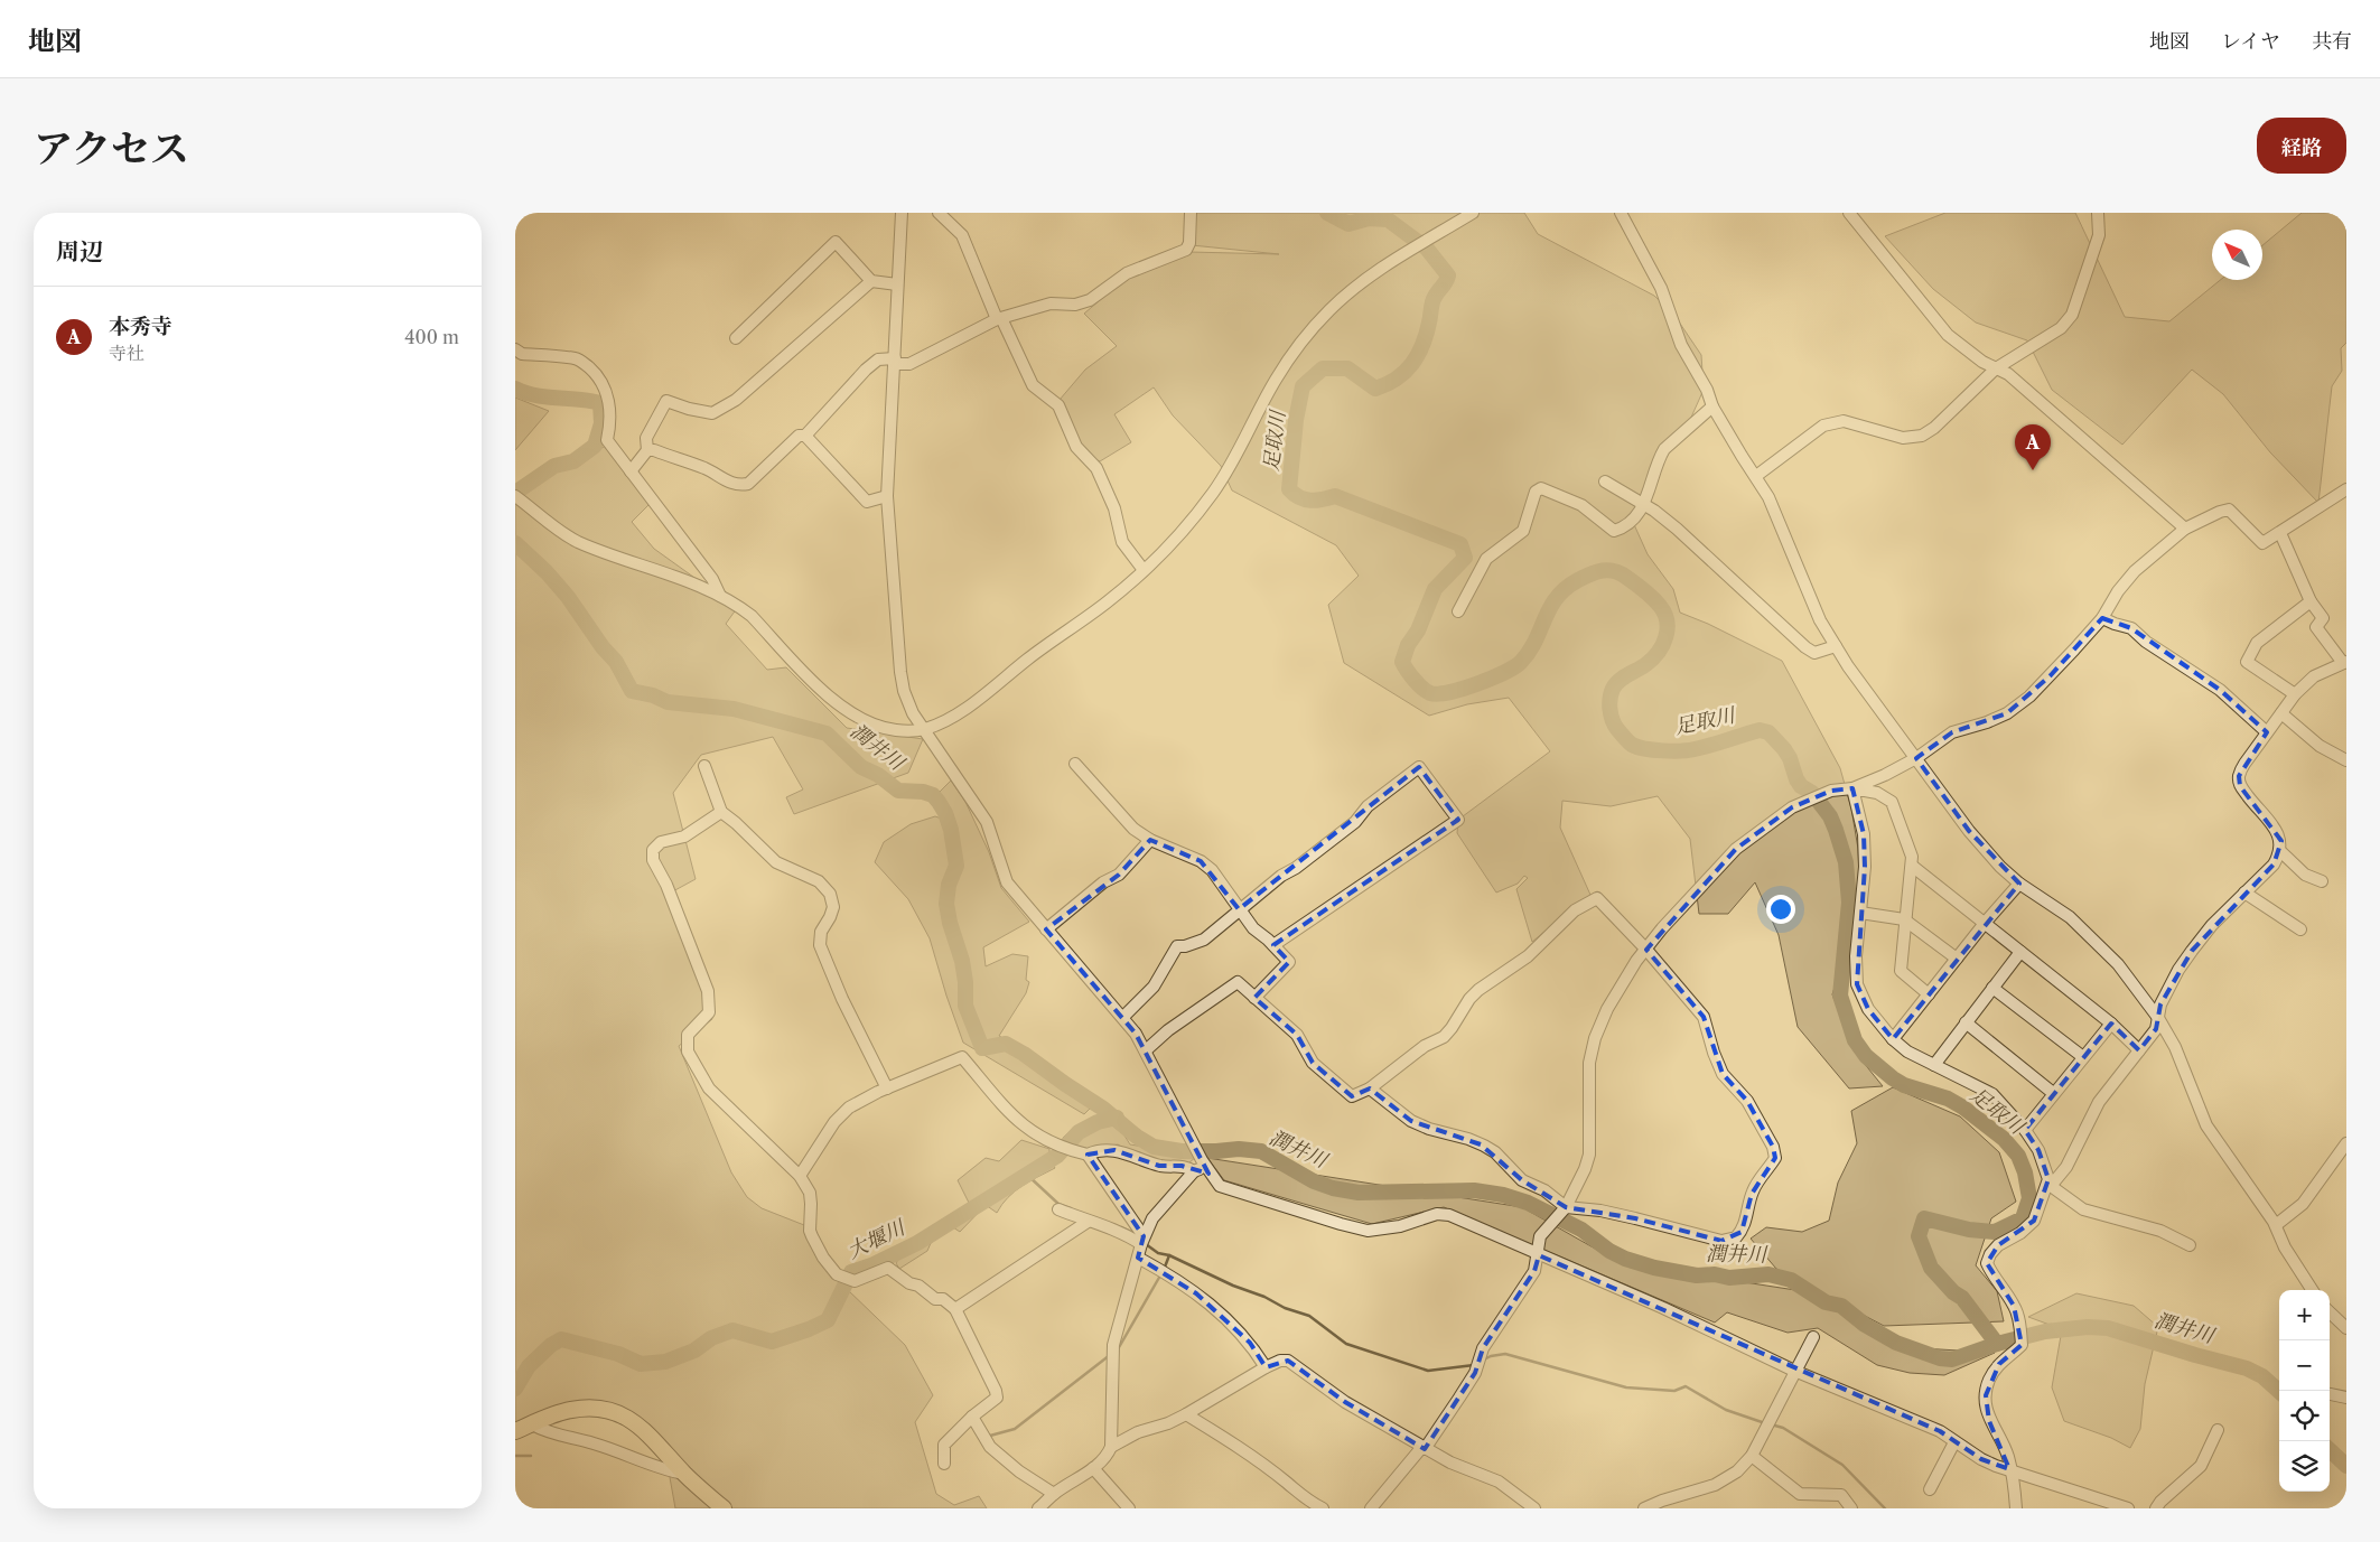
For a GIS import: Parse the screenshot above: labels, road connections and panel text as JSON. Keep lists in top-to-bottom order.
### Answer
{
  "water": ["足取川", "潤井川", "大堰川"],
  "north": "top left",
  "page": {
    "header": "地図",
    "nav": ["地図", "レイヤ", "共有"],
    "title": "アクセス",
    "buttons": "経路",
    "heading": "周辺",
    "list": [
      {
        "mark": "A",
        "name": "本秀寺",
        "note": "寺社",
        "value": "400 m"
      }
    ],
    "pins": "A",
    "map_buttons": ["+", "−"]
  }
}
